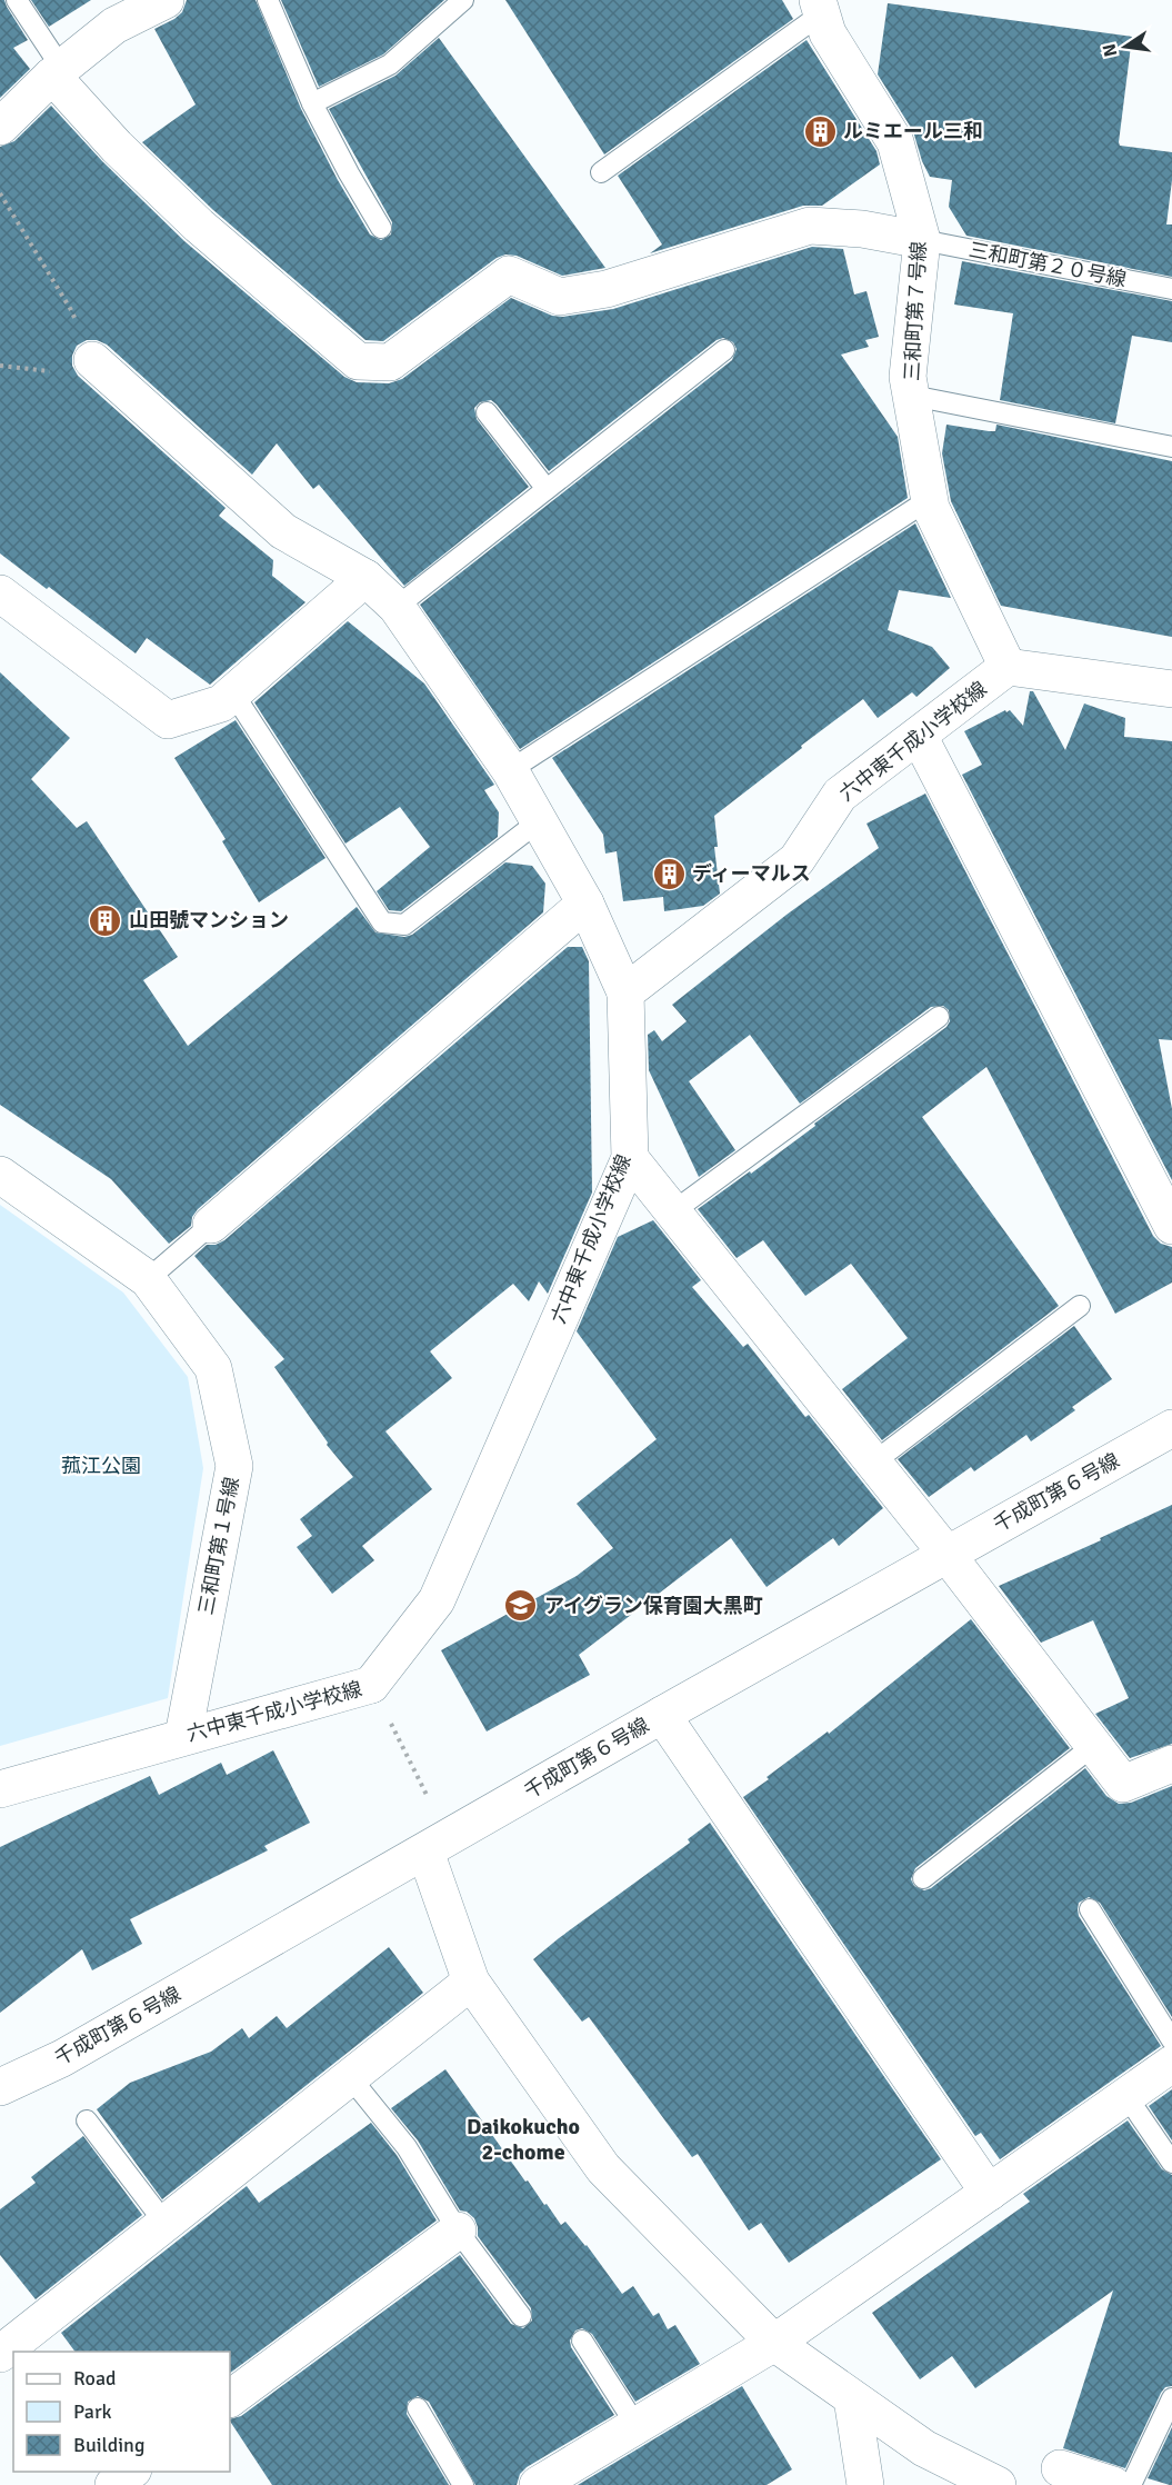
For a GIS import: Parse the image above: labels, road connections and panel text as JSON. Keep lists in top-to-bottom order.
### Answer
{
  "streets": {
    "street": [
      "三和町第７号線",
      "六中東千成小学校線",
      "千成町第６号線",
      "三和町第１号線"
    ],
    "lane": ["三和町第２０号線"]
  },
  "crossings": [
    ["三和町第２０号線", "三和町第７号線"],
    ["三和町第７号線", "六中東千成小学校線"],
    ["六中東千成小学校線", "三和町第１号線"]
  ],
  "districts": ["Daikokucho 2-chome"],
  "parks": ["菰江公園"],
  "places": {
    "building": ["ルミエール三和", "ディーマルス", "山田號マンション"],
    "school or university": ["アイグラン保育園大黒町"]
  },
  "legend": ["Road", "Park", "Building"],
  "north": "left"
}
